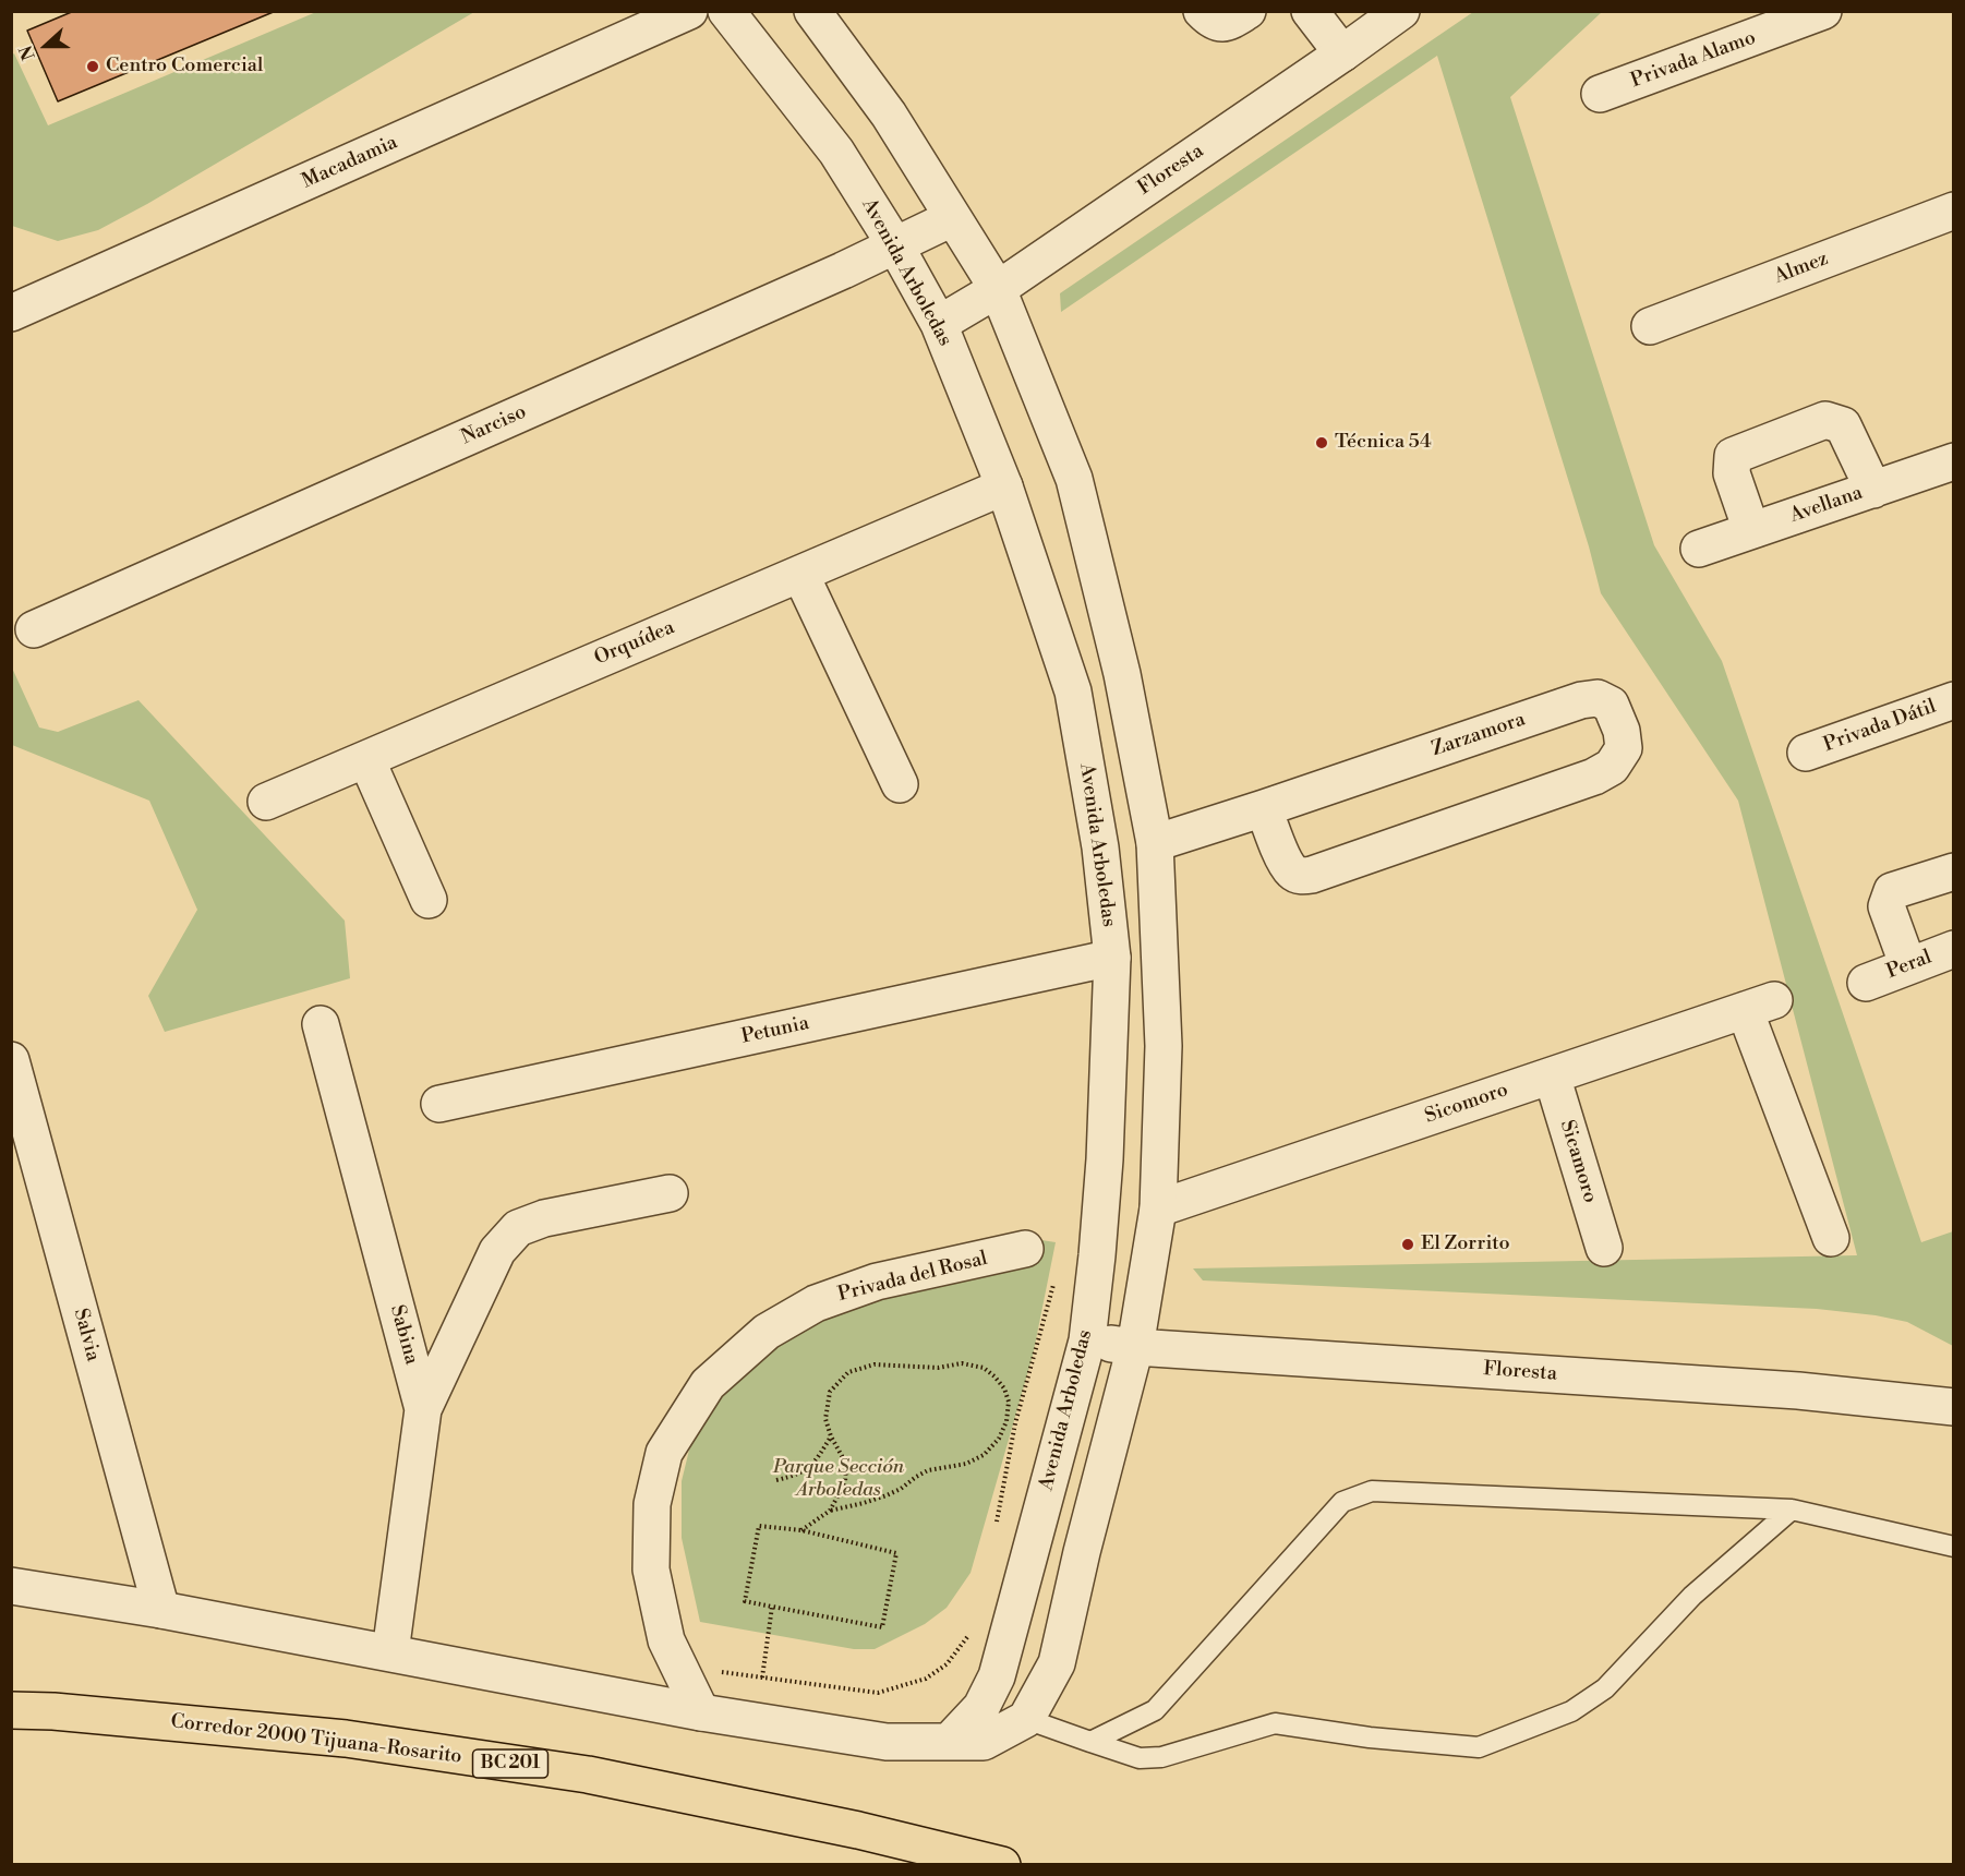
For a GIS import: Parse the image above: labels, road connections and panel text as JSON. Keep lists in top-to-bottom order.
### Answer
{
  "streets": {
    "highway": ["Corredor 2000 Tijuana-Rosarito", "BC 201"],
    "street": [
      "Privada Alamo",
      "Macadamia",
      "Floresta",
      "Almez",
      "Avenida Arboledas",
      "Narciso",
      "Avellana",
      "Orquídea",
      "Privada Dátil",
      "Zarzamora",
      "Peral",
      "Petunia",
      "Sicomoro",
      "Sicamoro",
      "Privada del Rosal",
      "Salvia",
      "Sabina"
    ]
  },
  "crossings": [
    ["Floresta", "Avenida Arboledas"],
    ["Avenida Arboledas", "Narciso"],
    ["Avenida Arboledas", "Orquídea"],
    ["Avenida Arboledas", "Petunia"],
    ["Sicomoro", "Sicamoro"]
  ],
  "parks": ["Parque Sección Arboledas"],
  "places": ["Centro Comercial", "Técnica 54", "El Zorrito"],
  "north": "left"
}
